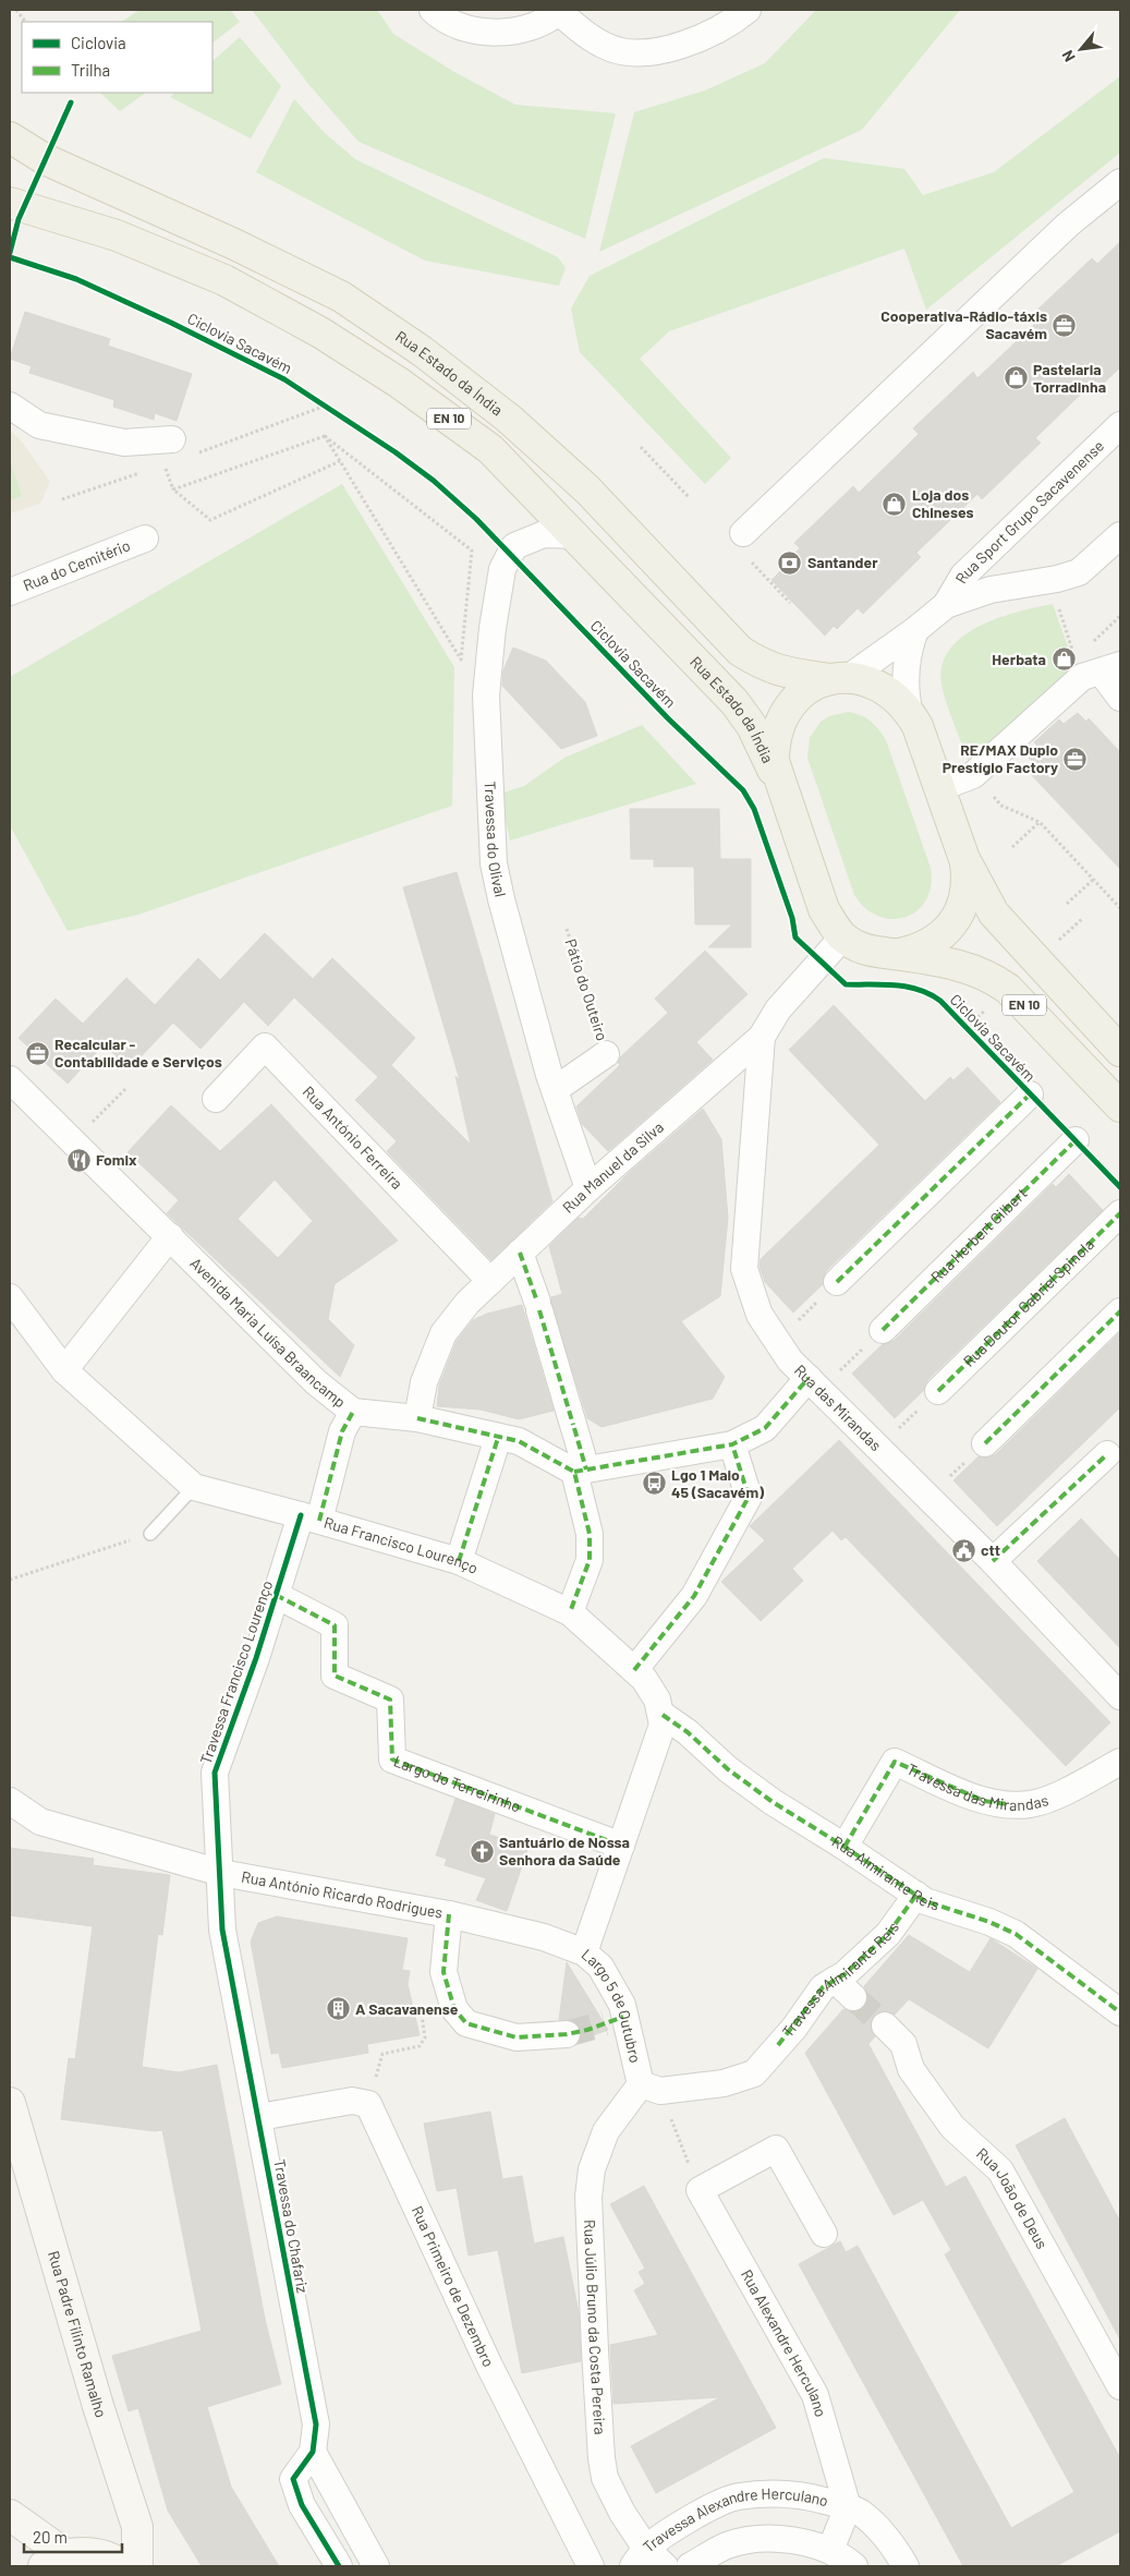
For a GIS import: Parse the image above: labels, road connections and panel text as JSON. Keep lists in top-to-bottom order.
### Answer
{
  "streets": {
    "main road": ["Rua Estado da Índia", "EN 10"],
    "street": [
      "Rua Sport Grupo Sacavenense",
      "Rua do Cemitério",
      "Travessa do Olival",
      "Pátio do Outeiro",
      "Rua António Ferreira",
      "Rua Manuel da Silva",
      "Rua Herbert Gilbert",
      "Rua Doutor Gabriel Spinola",
      "Avenida Maria Luísa Braancamp",
      "Rua das Mirandas",
      "Rua Francisco Lourenço",
      "Travessa Francisco Lourenço",
      "Travessa das Mirandas",
      "Largo do Terreirinho",
      "Rua Almirante Reis",
      "Rua António Ricardo Rodrigues",
      "Travessa Almirante Reis",
      "Largo 5 de Outubro",
      "Rua João de Deus",
      "Travessa do Chafariz",
      "Rua Primeiro de Dezembro",
      "Rua Júlio Bruno da Costa Pereira",
      "Rua Padre Filinto Ramalho",
      "Rua Alexandre Herculano",
      "Travessa Alexandre Herculano"
    ],
    "cycle path": ["Ciclovia Sacavém"]
  },
  "crossings": [
    ["Rua Estado da Índia", "Rua Sport Grupo Sacavenense"],
    ["Rua Estado da Índia", "Travessa do Olival"],
    ["Rua Estado da Índia", "Rua Manuel da Silva"],
    ["Travessa do Olival", "Pátio do Outeiro"],
    ["Travessa do Olival", "Rua Manuel da Silva"],
    ["Rua António Ferreira", "Rua Manuel da Silva"],
    ["Rua Manuel da Silva", "Avenida Maria Luísa Braancamp"],
    ["Rua Manuel da Silva", "Rua das Mirandas"],
    ["Avenida Maria Luísa Braancamp", "Travessa Francisco Lourenço"],
    ["Rua Francisco Lourenço", "Travessa Francisco Lourenço"],
    ["Rua Francisco Lourenço", "Rua Almirante Reis"],
    ["Rua Francisco Lourenço", "Largo 5 de Outubro"],
    ["Travessa Francisco Lourenço", "Largo do Terreirinho"],
    ["Travessa Francisco Lourenço", "Rua António Ricardo Rodrigues"],
    ["Travessa Francisco Lourenço", "Travessa do Chafariz"],
    ["Travessa das Mirandas", "Rua Almirante Reis"],
    ["Largo do Terreirinho", "Largo 5 de Outubro"],
    ["Rua Almirante Reis", "Travessa Almirante Reis"],
    ["Rua Almirante Reis", "Largo 5 de Outubro"],
    ["Rua António Ricardo Rodrigues", "Largo 5 de Outubro"],
    ["Rua António Ricardo Rodrigues", "Travessa do Chafariz"],
    ["Travessa Almirante Reis", "Largo 5 de Outubro"],
    ["Travessa Almirante Reis", "Rua Júlio Bruno da Costa Pereira"],
    ["Largo 5 de Outubro", "Rua Júlio Bruno da Costa Pereira"],
    ["Rua Júlio Bruno da Costa Pereira", "Travessa Alexandre Herculano"],
    ["Rua Alexandre Herculano", "Travessa Alexandre Herculano"]
  ],
  "places": {
    "office": ["Cooperativa-Rádio-táxis Sacavém", "RE/MAX Duplo Prestígio Factory", "Recalcular - Contabilidade e Serviços"],
    "shop": ["Pastelaria Torradinha", "Loja dos Chineses", "Herbata"],
    "bank": ["Santander"],
    "restaurant": ["Fomix"],
    "bus stop": ["Lgo 1 Maio 45 (Sacavém)"],
    "public building": ["ctt"],
    "church": ["Santuário de Nossa Senhora da Saúde"],
    "building": ["A Sacavanense"]
  },
  "legend": ["Ciclovia", "Trilha"],
  "scale_bar": "20 m",
  "north": "bottom left"
}
